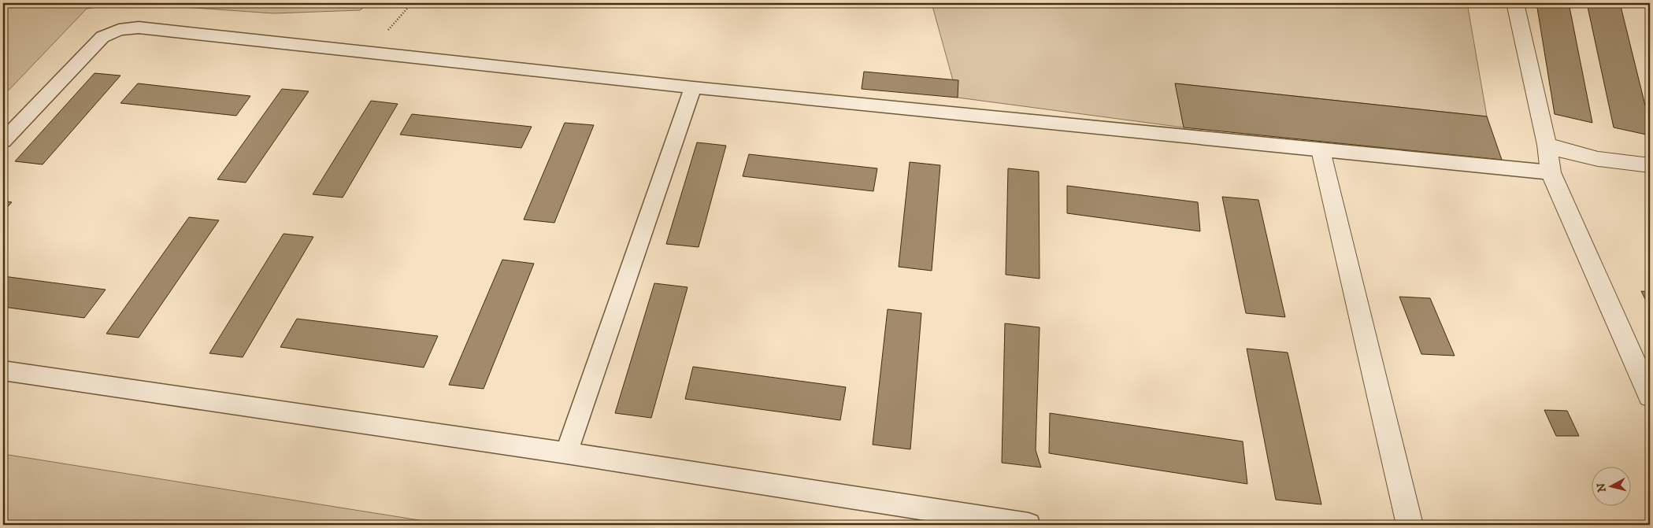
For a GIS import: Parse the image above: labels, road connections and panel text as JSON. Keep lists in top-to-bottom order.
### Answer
{
  "north": "left"
}
